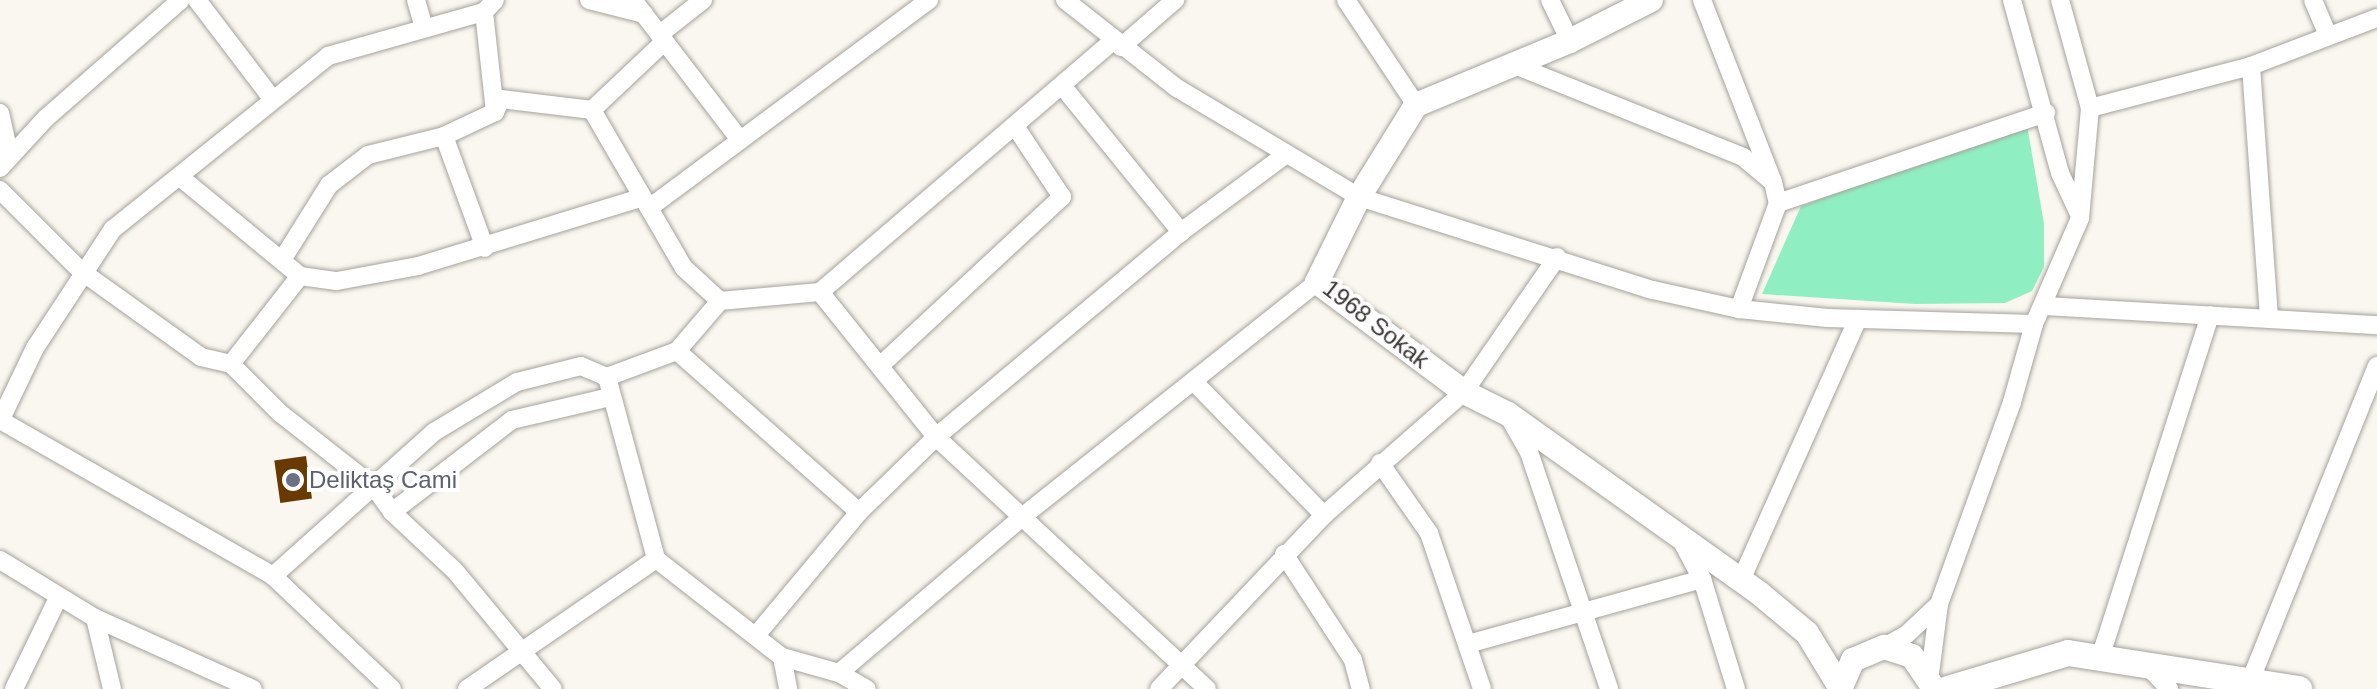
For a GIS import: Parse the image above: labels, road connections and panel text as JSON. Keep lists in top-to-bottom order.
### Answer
{
  "streets": {
    "street": ["1968 Sokak"]
  },
  "places": ["Deliktaş Cami"]
}
